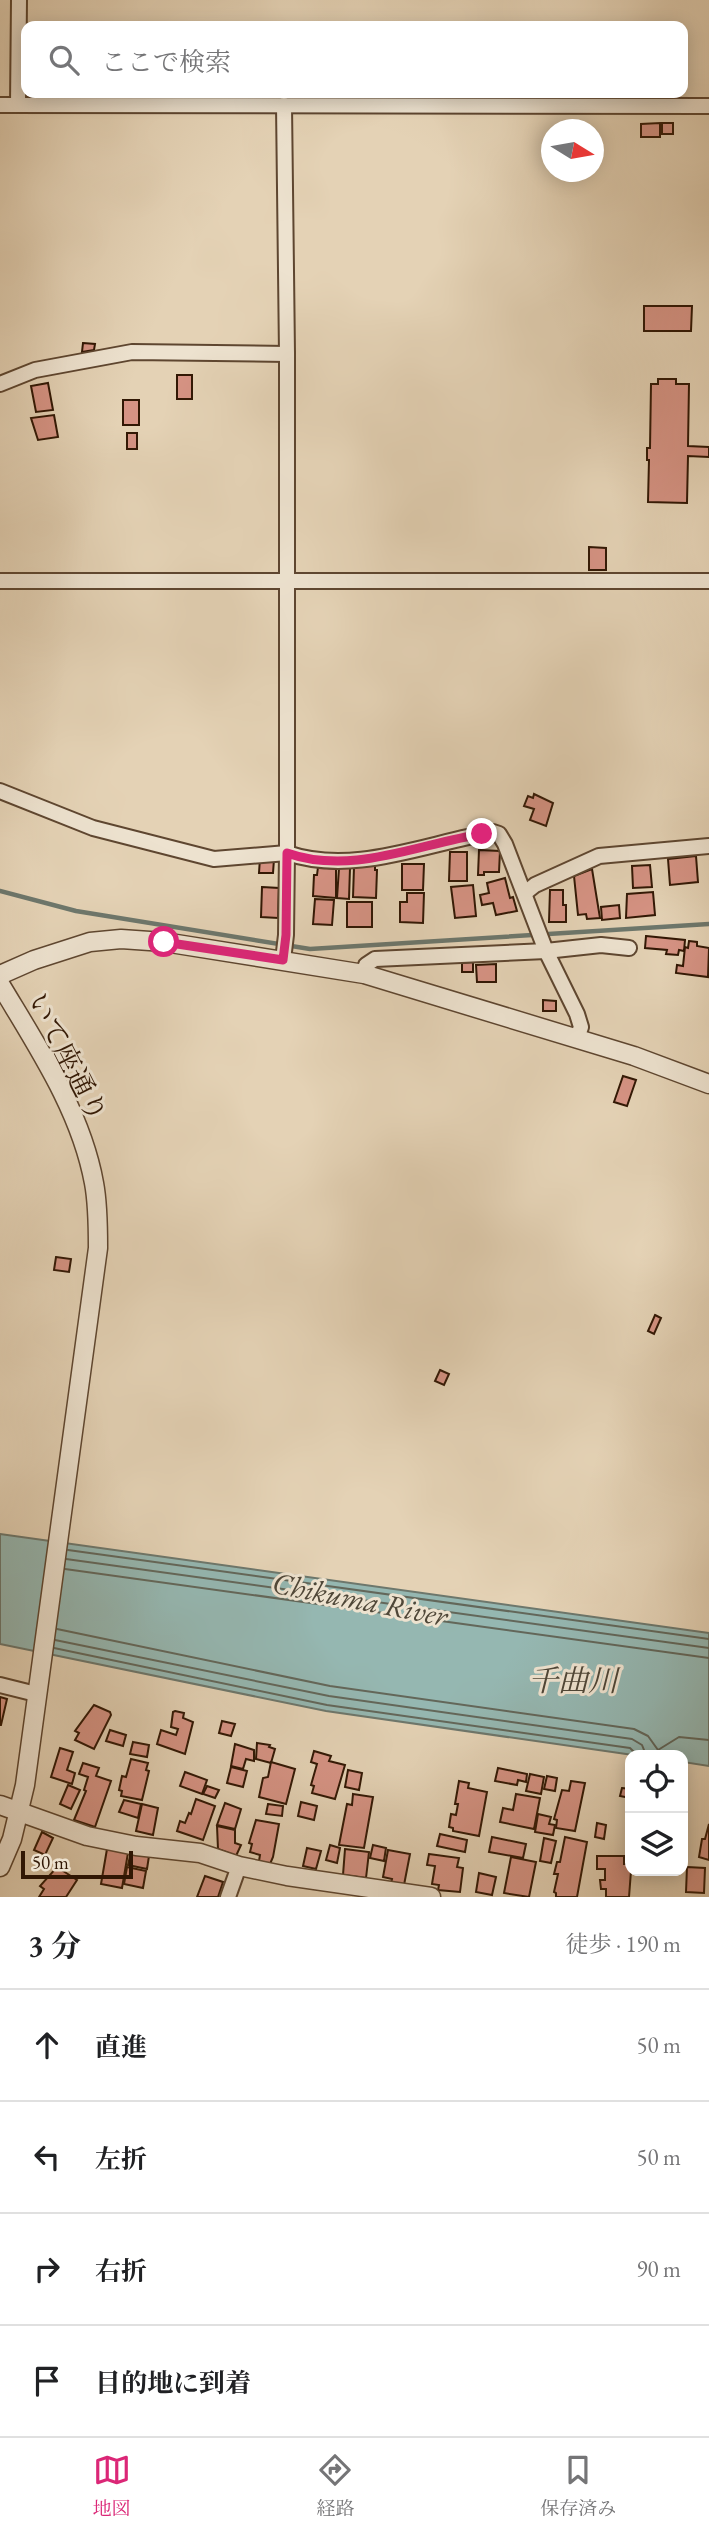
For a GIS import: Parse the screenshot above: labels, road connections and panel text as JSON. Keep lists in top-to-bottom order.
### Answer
{
  "streets": {
    "street": ["いて座通り"]
  },
  "water": ["Chikuma River", "千曲川"],
  "scale_bar": "50 m",
  "north": "right",
  "page": {
    "search": "ここで検索",
    "scale": "50 m",
    "heading": ["3 分", "徒歩 · 190 m"],
    "list": [
      ["直進", "50 m"],
      ["左折", "50 m"],
      ["右折", "90 m"],
      "目的地に到着"
    ],
    "nav": ["地図", "経路", "保存済み"]
  }
}
